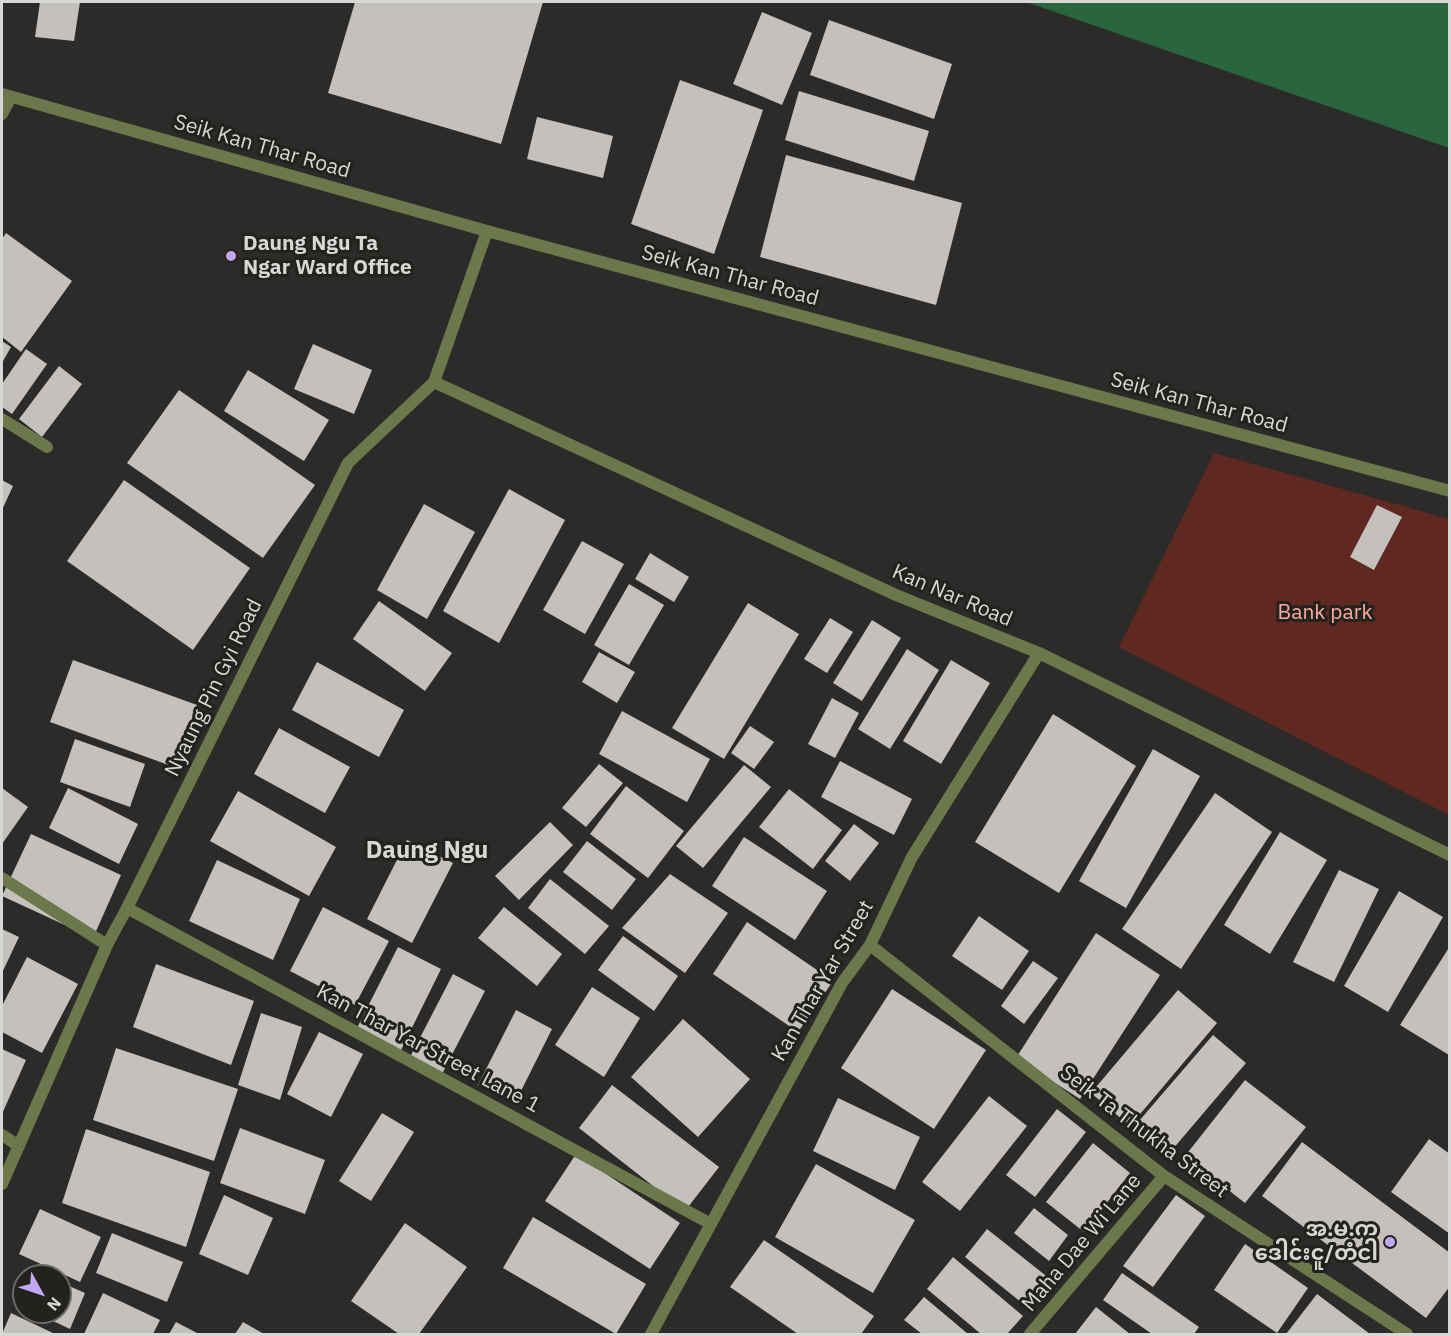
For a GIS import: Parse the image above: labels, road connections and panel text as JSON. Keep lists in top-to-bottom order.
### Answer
{
  "streets": {
    "street": [
      "Seik Kan Thar Road",
      "Kan Nar Road",
      "Nyaung Pin Gyi Road",
      "Kan Thar Yar Street",
      "Kan Thar Yar Street Lane 1",
      "Seik Ta Thukha Street",
      "Maha Dae Wi Lane"
    ]
  },
  "crossings": [
    ["Seik Kan Thar Road", "Nyaung Pin Gyi Road"],
    ["Kan Nar Road", "Nyaung Pin Gyi Road"],
    ["Kan Nar Road", "Kan Thar Yar Street"],
    ["Nyaung Pin Gyi Road", "Kan Thar Yar Street Lane 1"],
    ["Kan Thar Yar Street", "Kan Thar Yar Street Lane 1"],
    ["Kan Thar Yar Street", "Seik Ta Thukha Street"],
    ["Seik Ta Thukha Street", "Maha Dae Wi Lane"]
  ],
  "districts": ["Daung Ngu"],
  "parks": ["Bank park"],
  "places": ["Daung Ngu Ta Ngar Ward Office", "အ.မ.က ဒေါင်းငူ/တံငါ"],
  "north": "bottom right"
}
